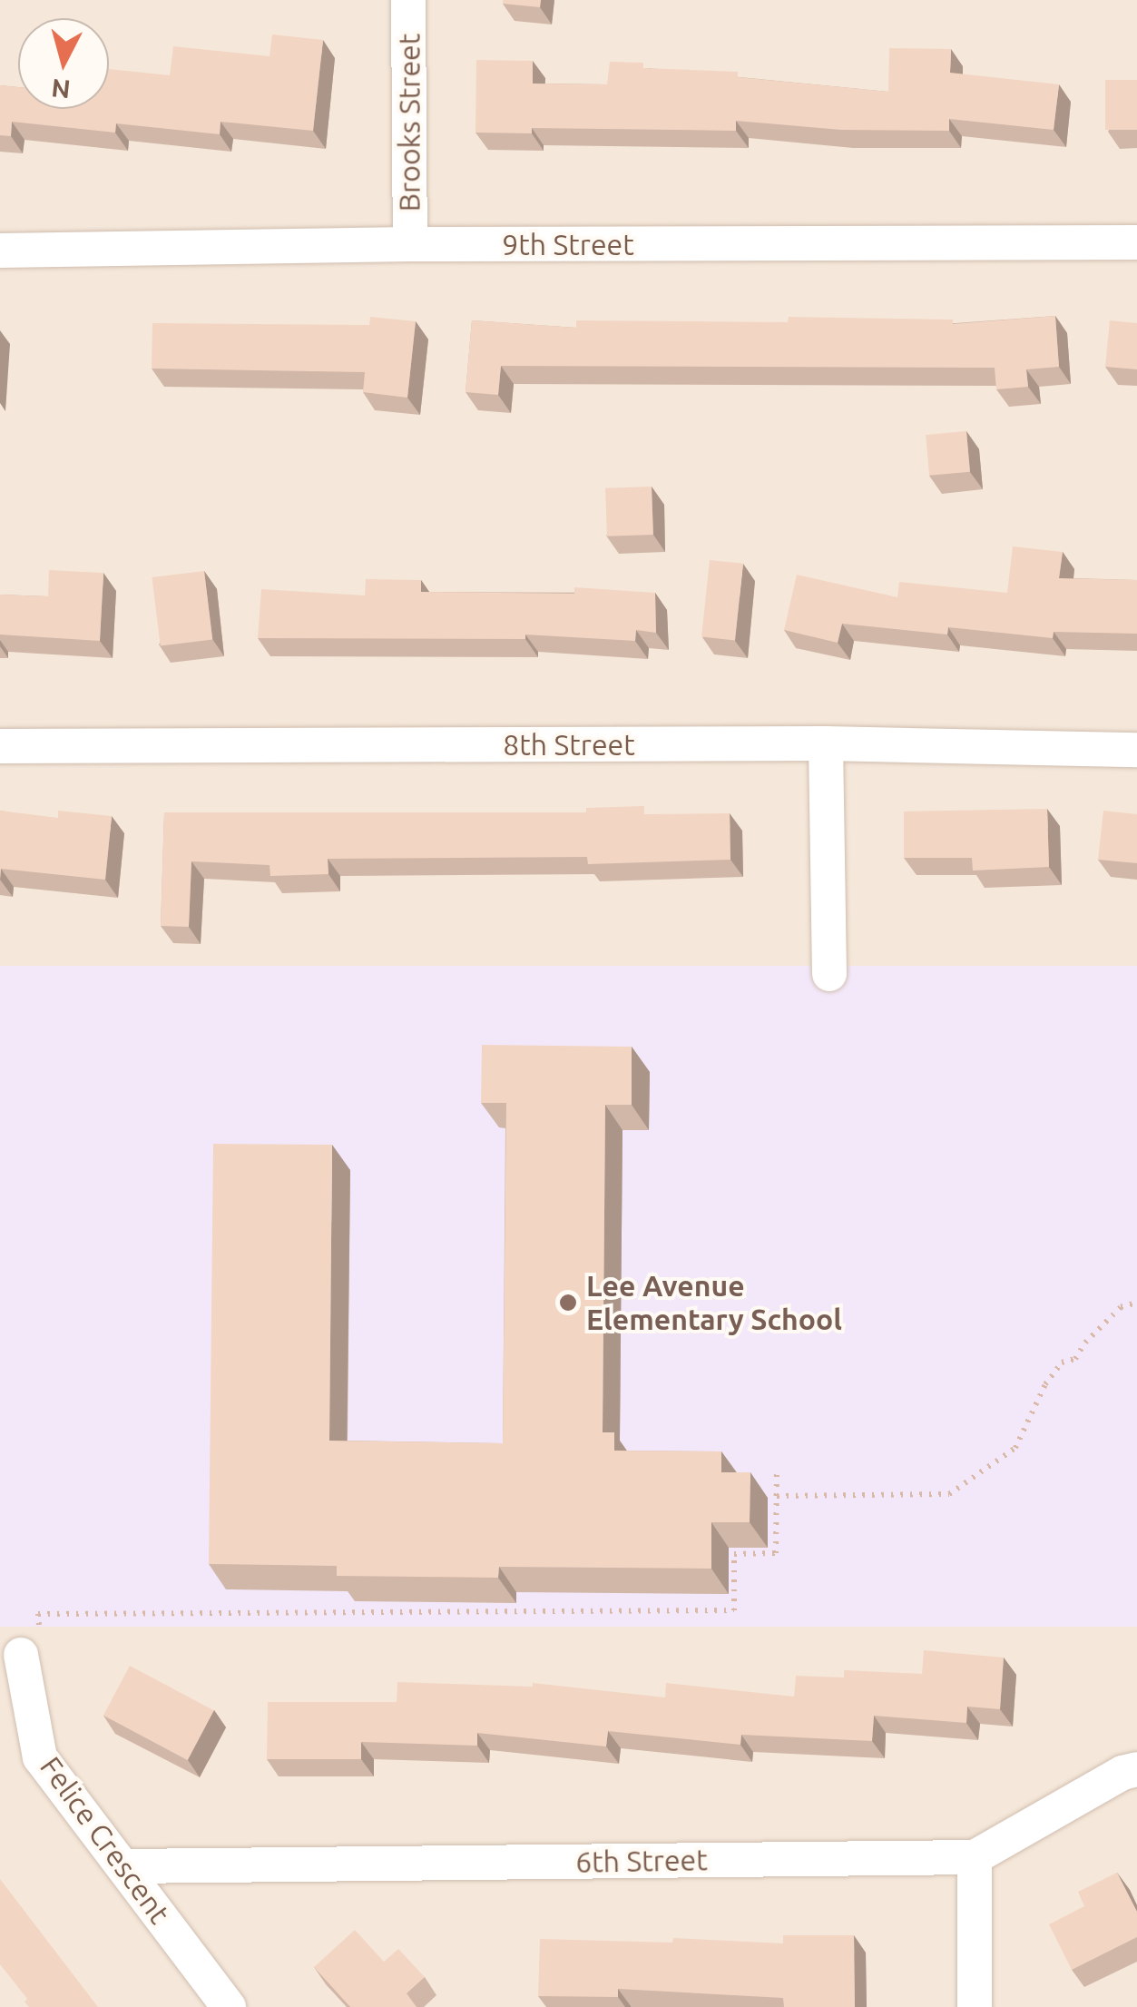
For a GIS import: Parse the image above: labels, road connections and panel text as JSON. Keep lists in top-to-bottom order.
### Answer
{
  "streets": {
    "street": [
      "Brooks Street",
      "9th Street",
      "8th Street",
      "Felice Crescent",
      "6th Street"
    ]
  },
  "crossings": [
    ["Brooks Street", "9th Street"],
    ["Felice Crescent", "6th Street"]
  ],
  "places": ["Lee Avenue Elementary School"],
  "north": "bottom"
}
